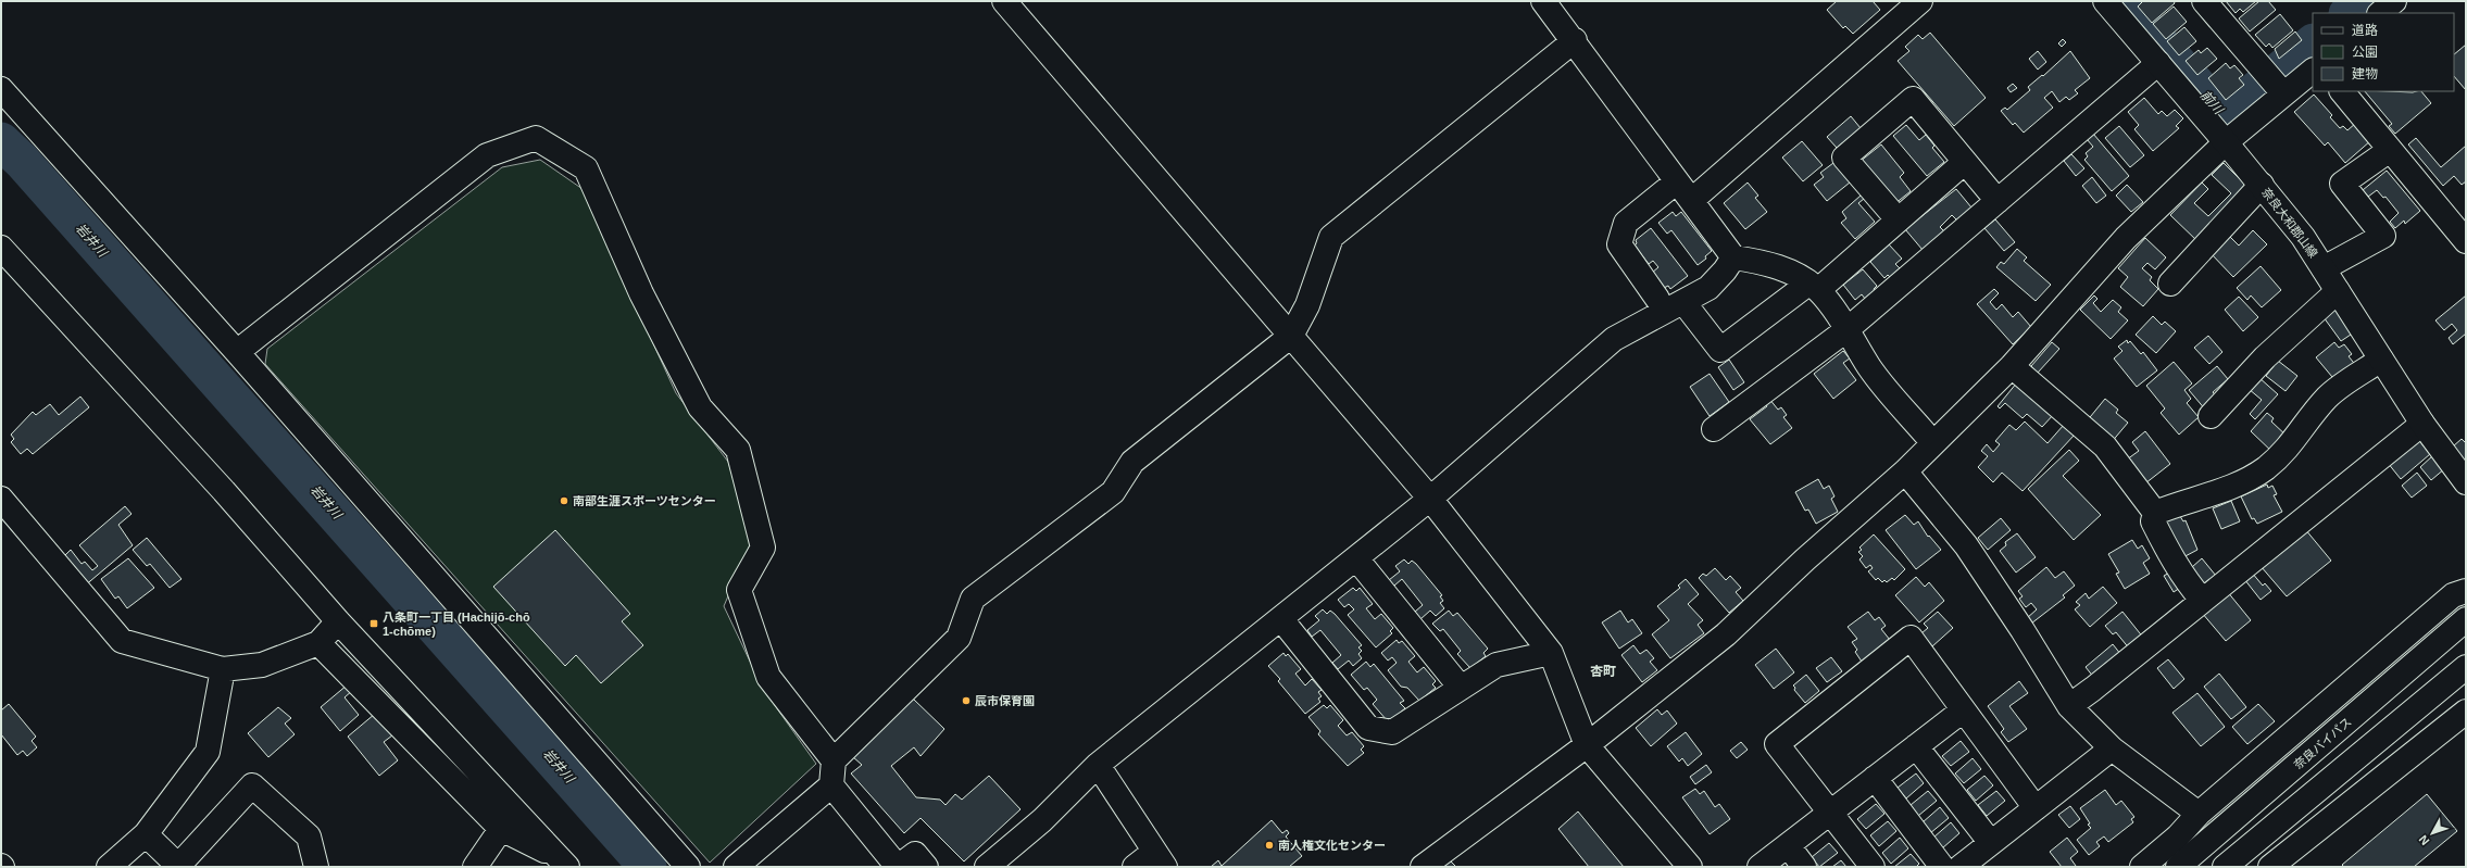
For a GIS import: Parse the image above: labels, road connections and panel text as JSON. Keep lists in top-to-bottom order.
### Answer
{
  "streets": {
    "main road": ["奈良大和郡山線", "奈良バイパス"]
  },
  "districts": ["杏町"],
  "water": ["前川", "岩井川"],
  "places": {
    "other": ["南部生涯スポーツセンター", "辰市保育園", "南人権文化センター"],
    "transit": ["八条町一丁目 (Hachijō-chō 1-chōme)"]
  },
  "legend": ["道路", "公園", "建物"],
  "north": "bottom left"
}
